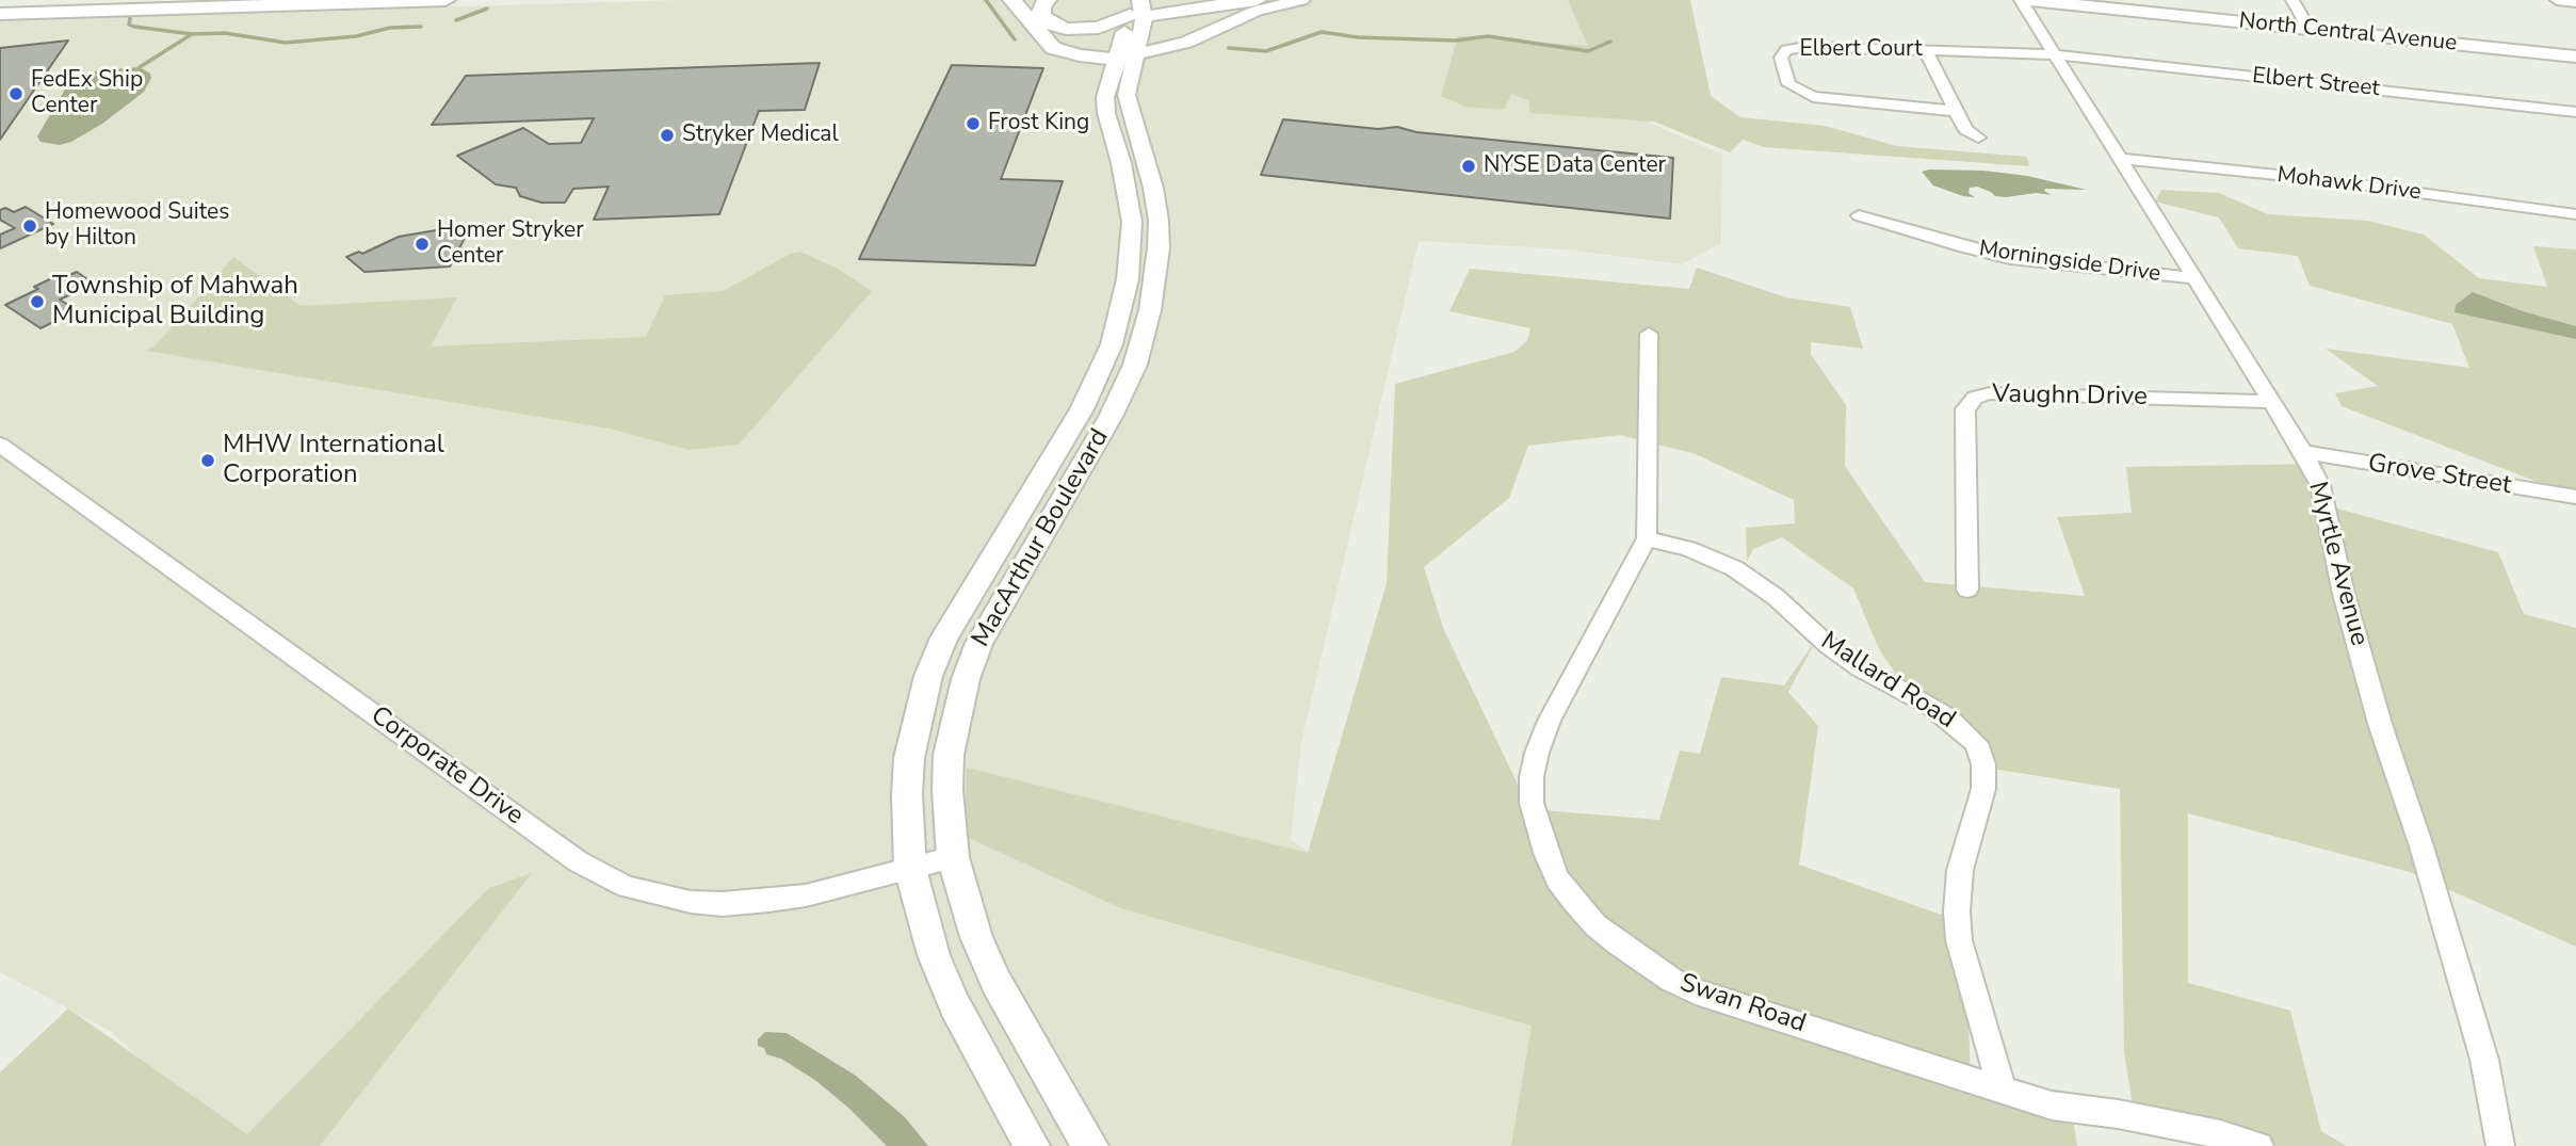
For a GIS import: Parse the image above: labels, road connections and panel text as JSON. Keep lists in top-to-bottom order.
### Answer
{
  "streets": {
    "main road": ["North Central Avenue", "MacArthur Boulevard"],
    "street": [
      "Elbert Court",
      "Elbert Street",
      "Mohawk Drive",
      "Morningside Drive",
      "Vaughn Drive",
      "Grove Street",
      "Myrtle Avenue",
      "Mallard Road",
      "Corporate Drive",
      "Swan Road"
    ]
  },
  "crossings": [
    ["Elbert Court", "Elbert Street"],
    ["Elbert Court", "Myrtle Avenue"],
    ["Elbert Street", "Myrtle Avenue"],
    ["Mohawk Drive", "Myrtle Avenue"],
    ["Morningside Drive", "Myrtle Avenue"],
    ["Vaughn Drive", "Myrtle Avenue"],
    ["Grove Street", "Myrtle Avenue"],
    ["MacArthur Boulevard", "Corporate Drive"],
    ["Mallard Road", "Swan Road"]
  ],
  "places": [
    "FedEx Ship Center",
    "Frost King",
    "Stryker Medical",
    "NYSE Data Center",
    "Homewood Suites by Hilton",
    "Homer Stryker Center",
    "Township of Mahwah Municipal Building",
    "MHW International Corporation"
  ]
}
